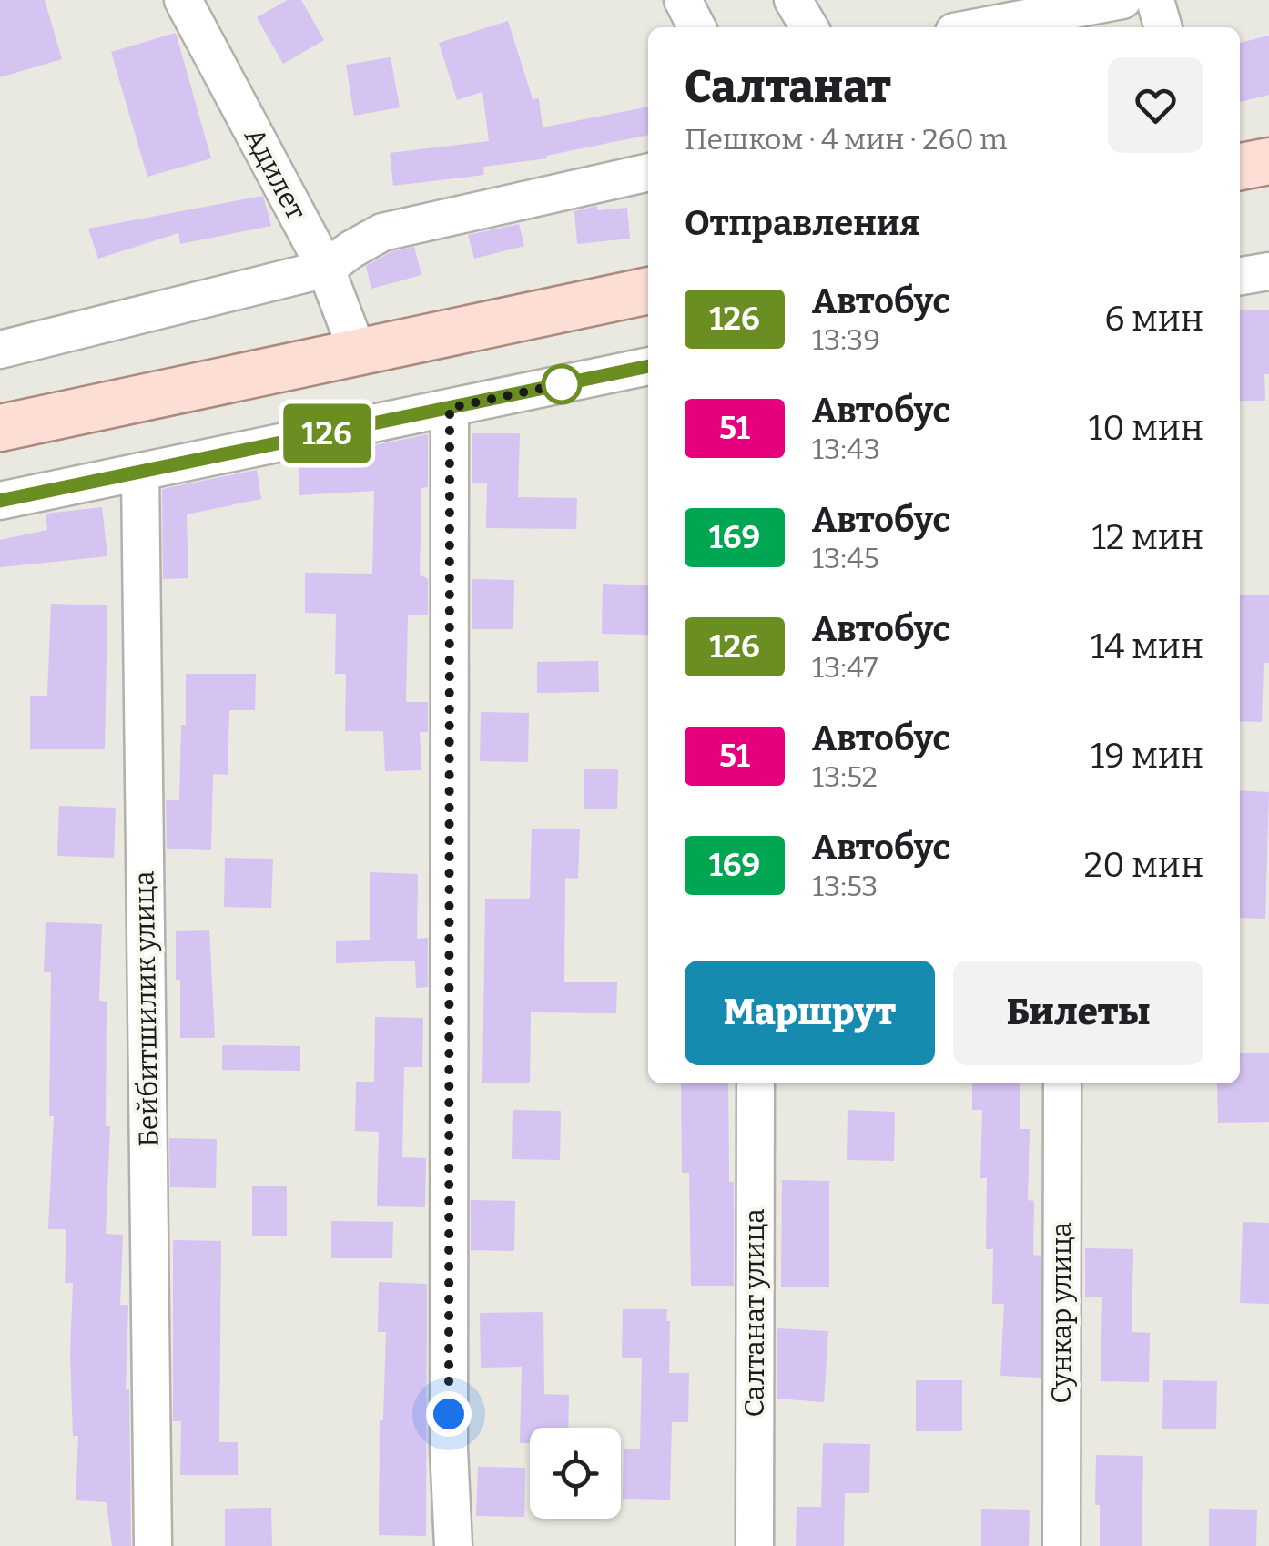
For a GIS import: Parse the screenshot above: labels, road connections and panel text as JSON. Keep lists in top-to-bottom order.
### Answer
{
  "streets": {
    "street": [
      "Адилет",
      "Бейбитшилик улица",
      "Салтанат улица",
      "Сункар улица"
    ]
  },
  "lines": ["bus line 126"],
  "page": {
    "on_map": "126",
    "heading": [
      ["Салтанат", "Пешком · 4 мин · 260 m"],
      "Отправления"
    ],
    "list": [
      {
        "mark": "126",
        "name": "Автобус",
        "note": "13:39",
        "value": "6 мин"
      },
      {
        "mark": "51",
        "name": "Автобус",
        "note": "13:43",
        "value": "10 мин"
      },
      {
        "mark": "169",
        "name": "Автобус",
        "note": "13:45",
        "value": "12 мин"
      },
      {
        "mark": "126",
        "name": "Автобус",
        "note": "13:47",
        "value": "14 мин"
      },
      {
        "mark": "51",
        "name": "Автобус",
        "note": "13:52",
        "value": "19 мин"
      },
      {
        "mark": "169",
        "name": "Автобус",
        "note": "13:53",
        "value": "20 мин"
      }
    ],
    "buttons": ["Маршрут", "Билеты"]
  }
}
